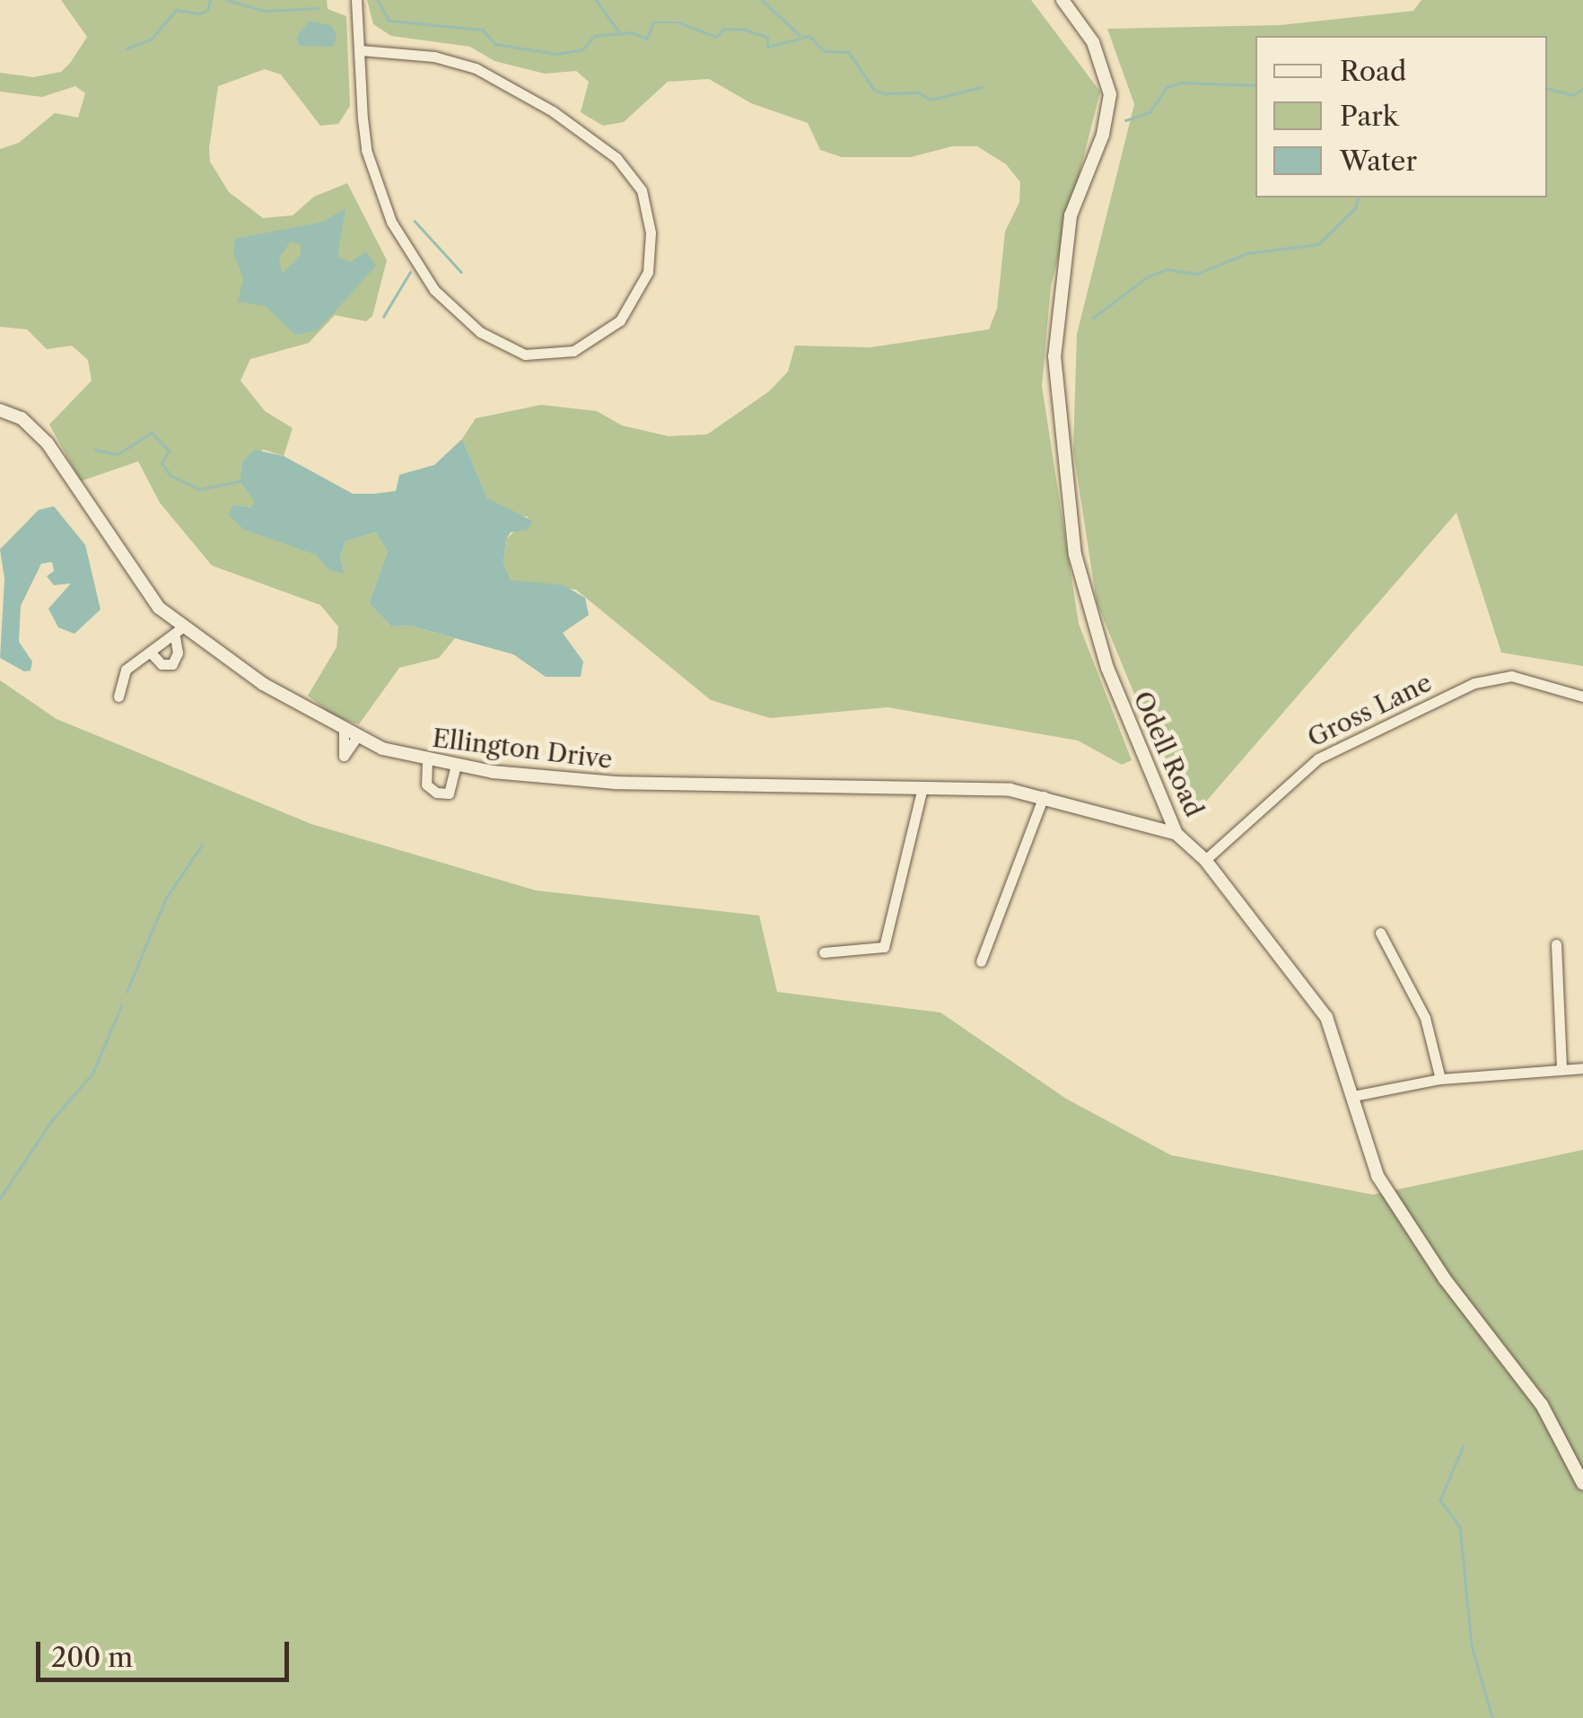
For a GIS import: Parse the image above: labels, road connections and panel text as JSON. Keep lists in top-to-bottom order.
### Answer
{
  "streets": {
    "street": ["Gross Lane", "Ellington Drive", "Odell Road"]
  },
  "crossings": [
    ["Gross Lane", "Odell Road"],
    ["Ellington Drive", "Odell Road"]
  ],
  "legend": ["Road", "Park", "Water"],
  "scale_bar": "200 m"
}
